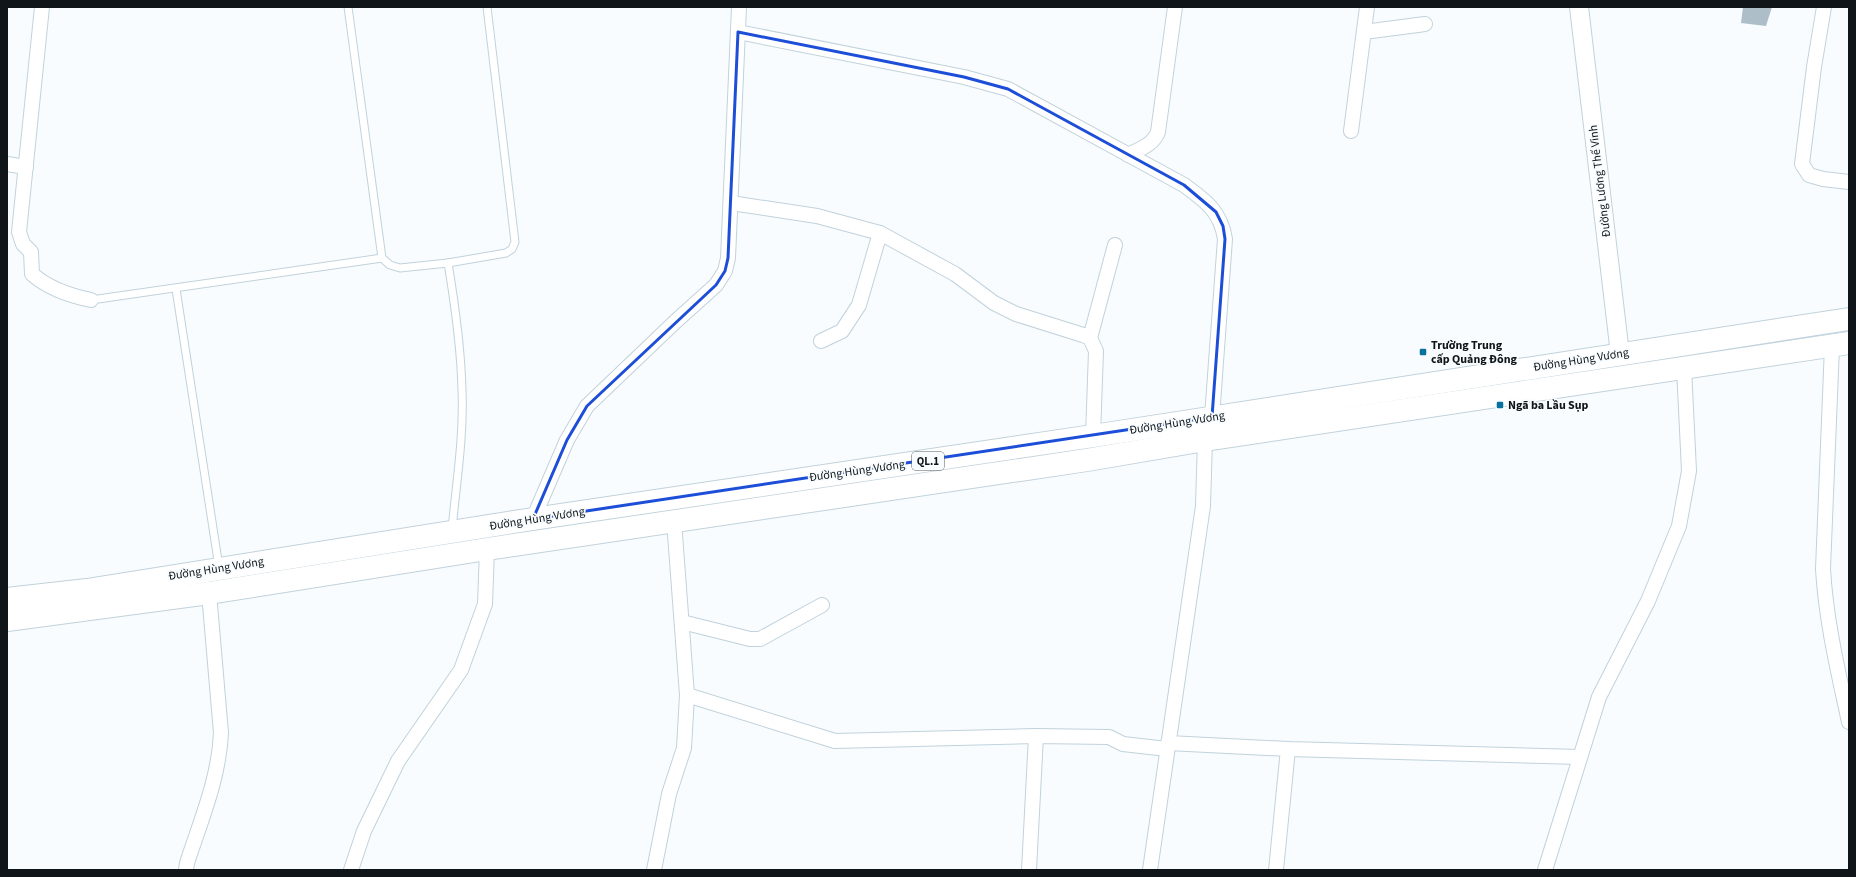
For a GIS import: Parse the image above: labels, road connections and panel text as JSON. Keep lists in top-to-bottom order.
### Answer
{
  "streets": {
    "highway": ["Đường Hùng Vương", "QL.1"],
    "street": ["Đường Lương Thế Vinh"]
  },
  "crossings": [
    ["Đường Lương Thế Vinh", "Đường Hùng Vương"]
  ],
  "places": {
    "transit": ["Trường Trung cấp Quảng Đông", "Ngã ba Lầu Sụp"]
  }
}
